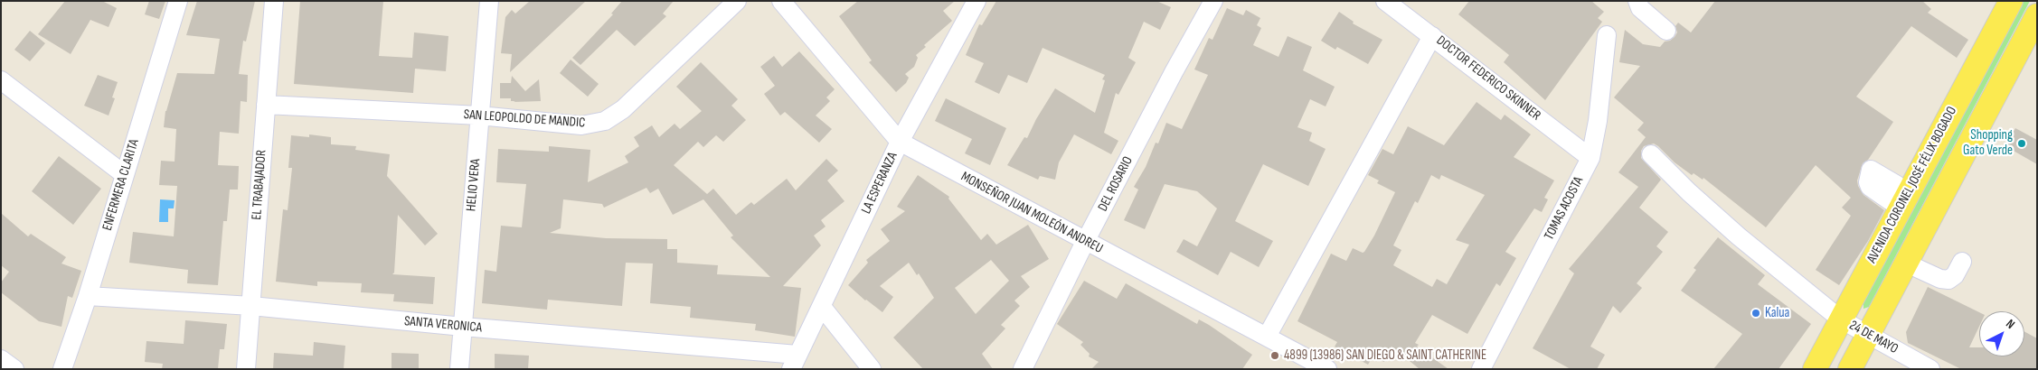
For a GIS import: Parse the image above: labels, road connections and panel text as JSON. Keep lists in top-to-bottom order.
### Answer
{
  "streets": {
    "main road": ["AVENIDA CORONEL JOSÉ FÉLIX BOGADO"],
    "street": [
      "DOCTOR FEDERICO SKINNER",
      "SAN LEOPOLDO DE MANDIC",
      "LA ESPERANZA",
      "DEL ROSARIO",
      "ENFERMERA CLARITA",
      "EL TRABAJADOR",
      "HELIO VERA",
      "TOMAS ACOSTA",
      "MONSEÑOR JUAN MOLEÓN ANDREU",
      "SANTA VERONICA",
      "24 DE MAYO"
    ]
  },
  "crossings": [
    ["DOCTOR FEDERICO SKINNER", "TOMAS ACOSTA"],
    ["SAN LEOPOLDO DE MANDIC", "EL TRABAJADOR"],
    ["SAN LEOPOLDO DE MANDIC", "HELIO VERA"],
    ["LA ESPERANZA", "MONSEÑOR JUAN MOLEÓN ANDREU"],
    ["LA ESPERANZA", "SANTA VERONICA"],
    ["DEL ROSARIO", "MONSEÑOR JUAN MOLEÓN ANDREU"],
    ["ENFERMERA CLARITA", "SANTA VERONICA"],
    ["EL TRABAJADOR", "SANTA VERONICA"],
    ["HELIO VERA", "SANTA VERONICA"],
    ["AVENIDA CORONEL JOSÉ FÉLIX BOGADO", "24 DE MAYO"]
  ],
  "places": ["Shopping Gato Verde", "Kalua", "4899 (13986) SAN DIEGO & SAINT CATHERINE"],
  "north": "top right"
}
